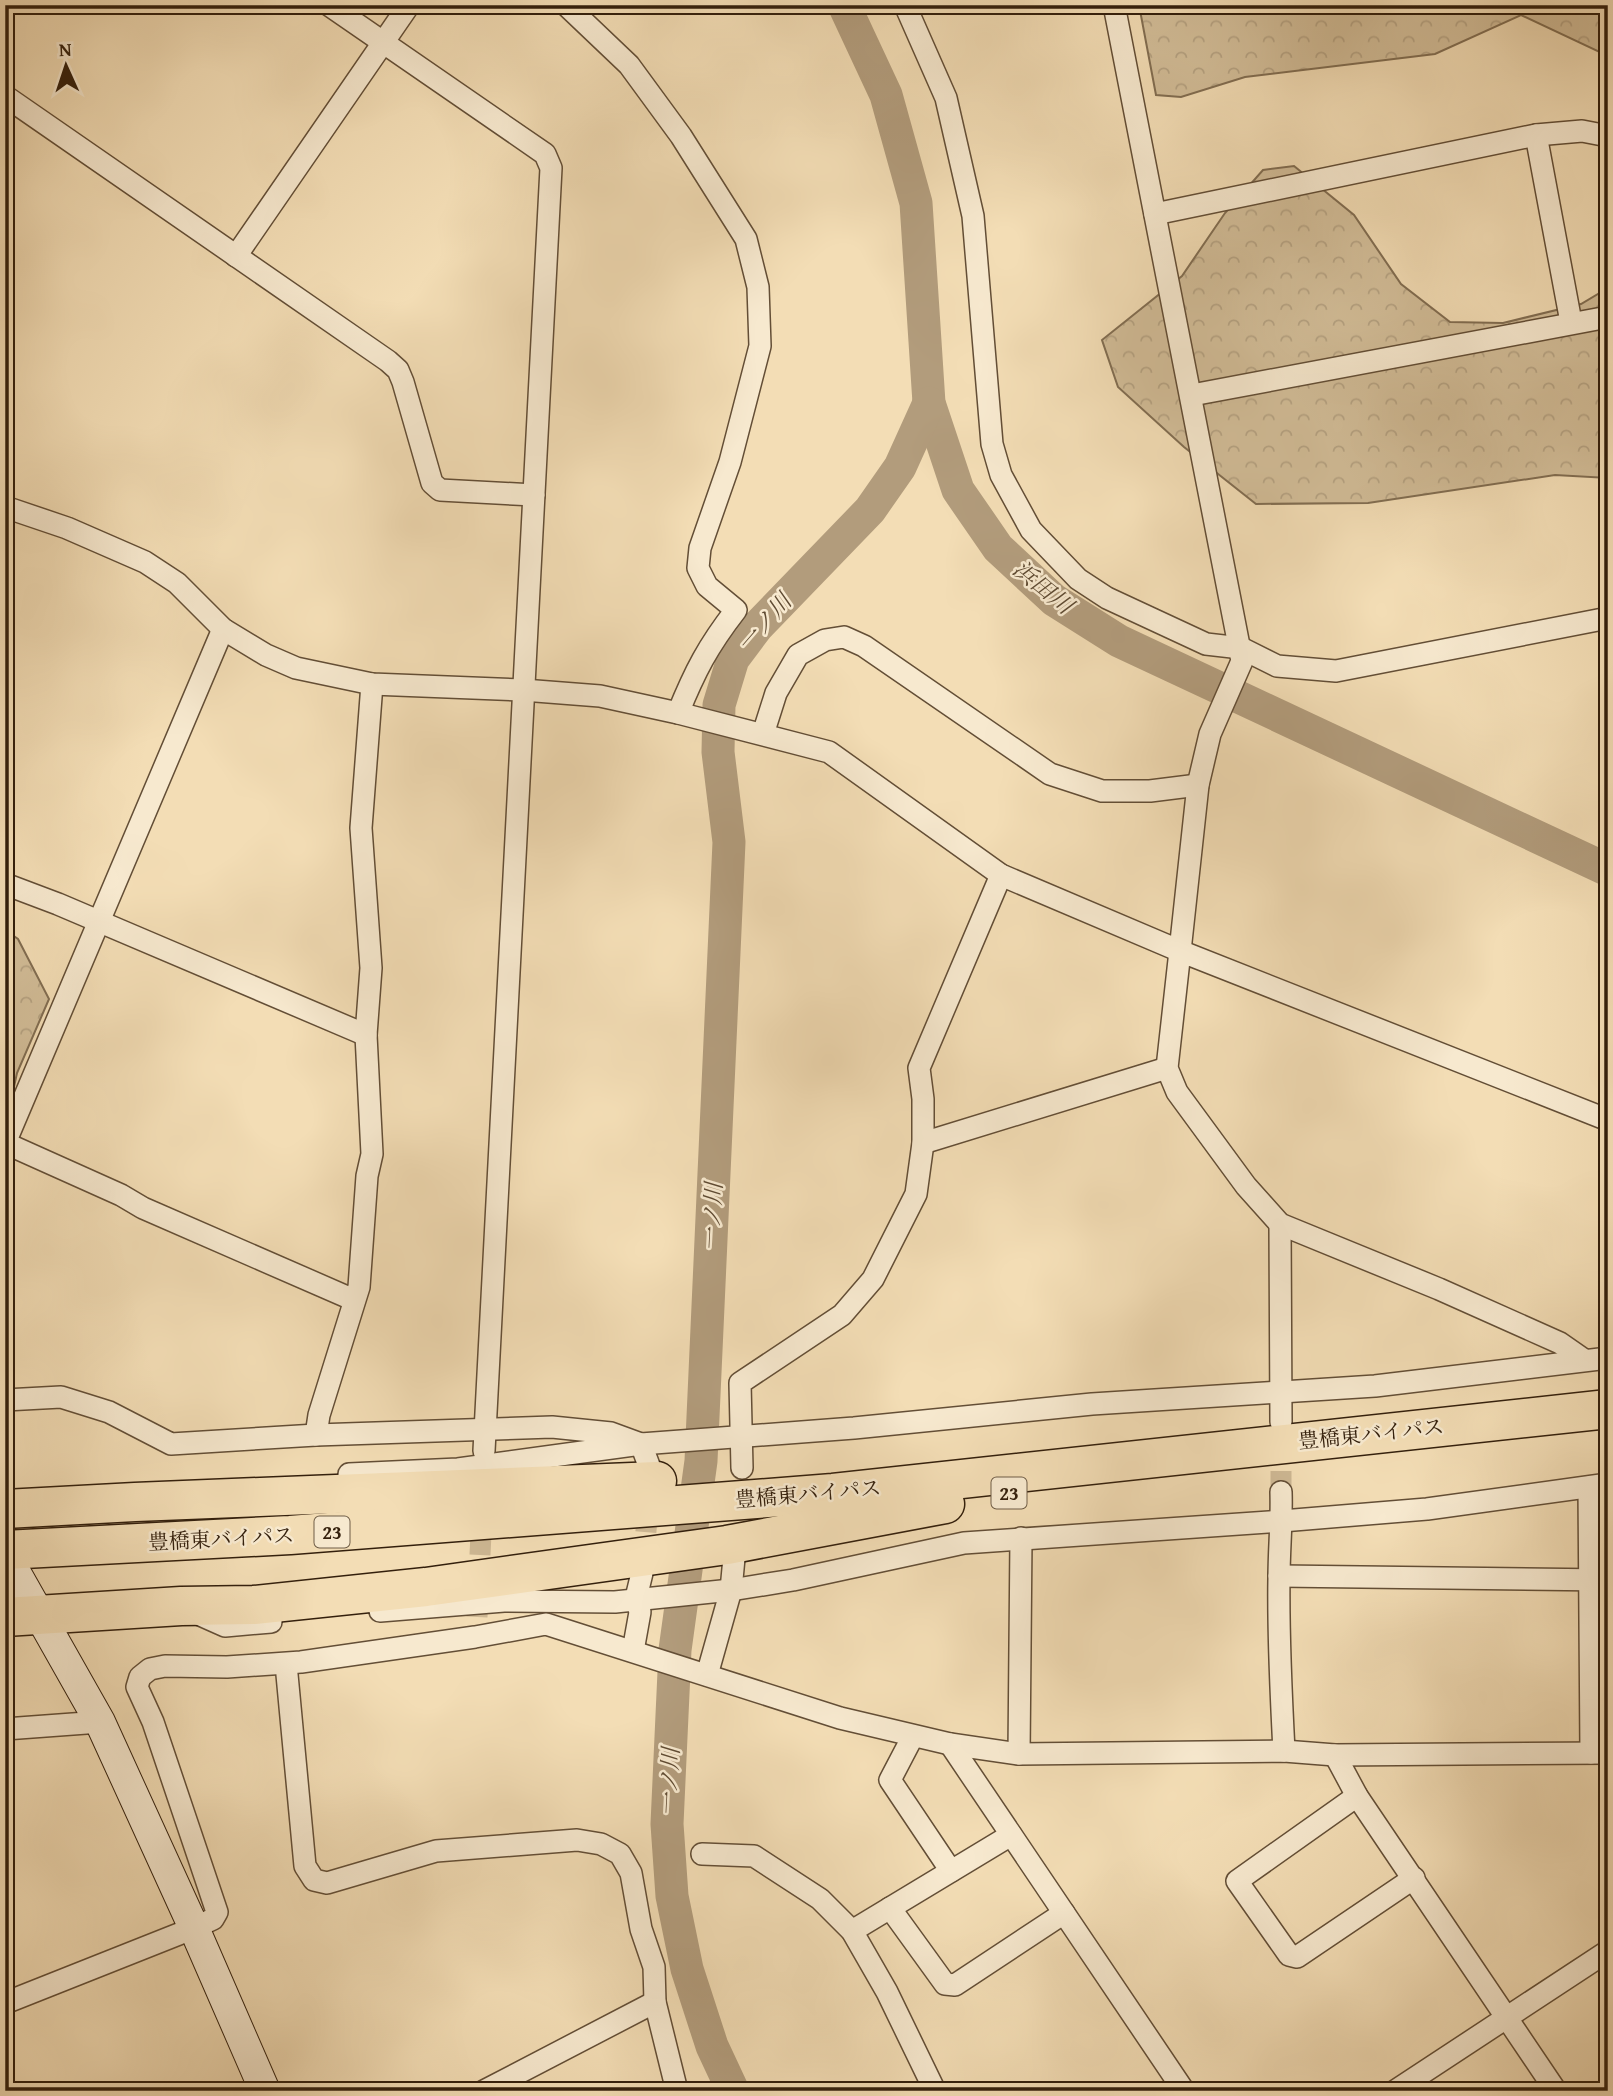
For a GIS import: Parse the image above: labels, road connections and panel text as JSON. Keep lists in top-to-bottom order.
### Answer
{
  "streets": {
    "highway": ["豊橋東バイパス", "23"]
  },
  "crossings": [
    ["豊橋東バイパス", "23"]
  ],
  "water": ["浜田川", "一ノ川"],
  "north": "top"
}
